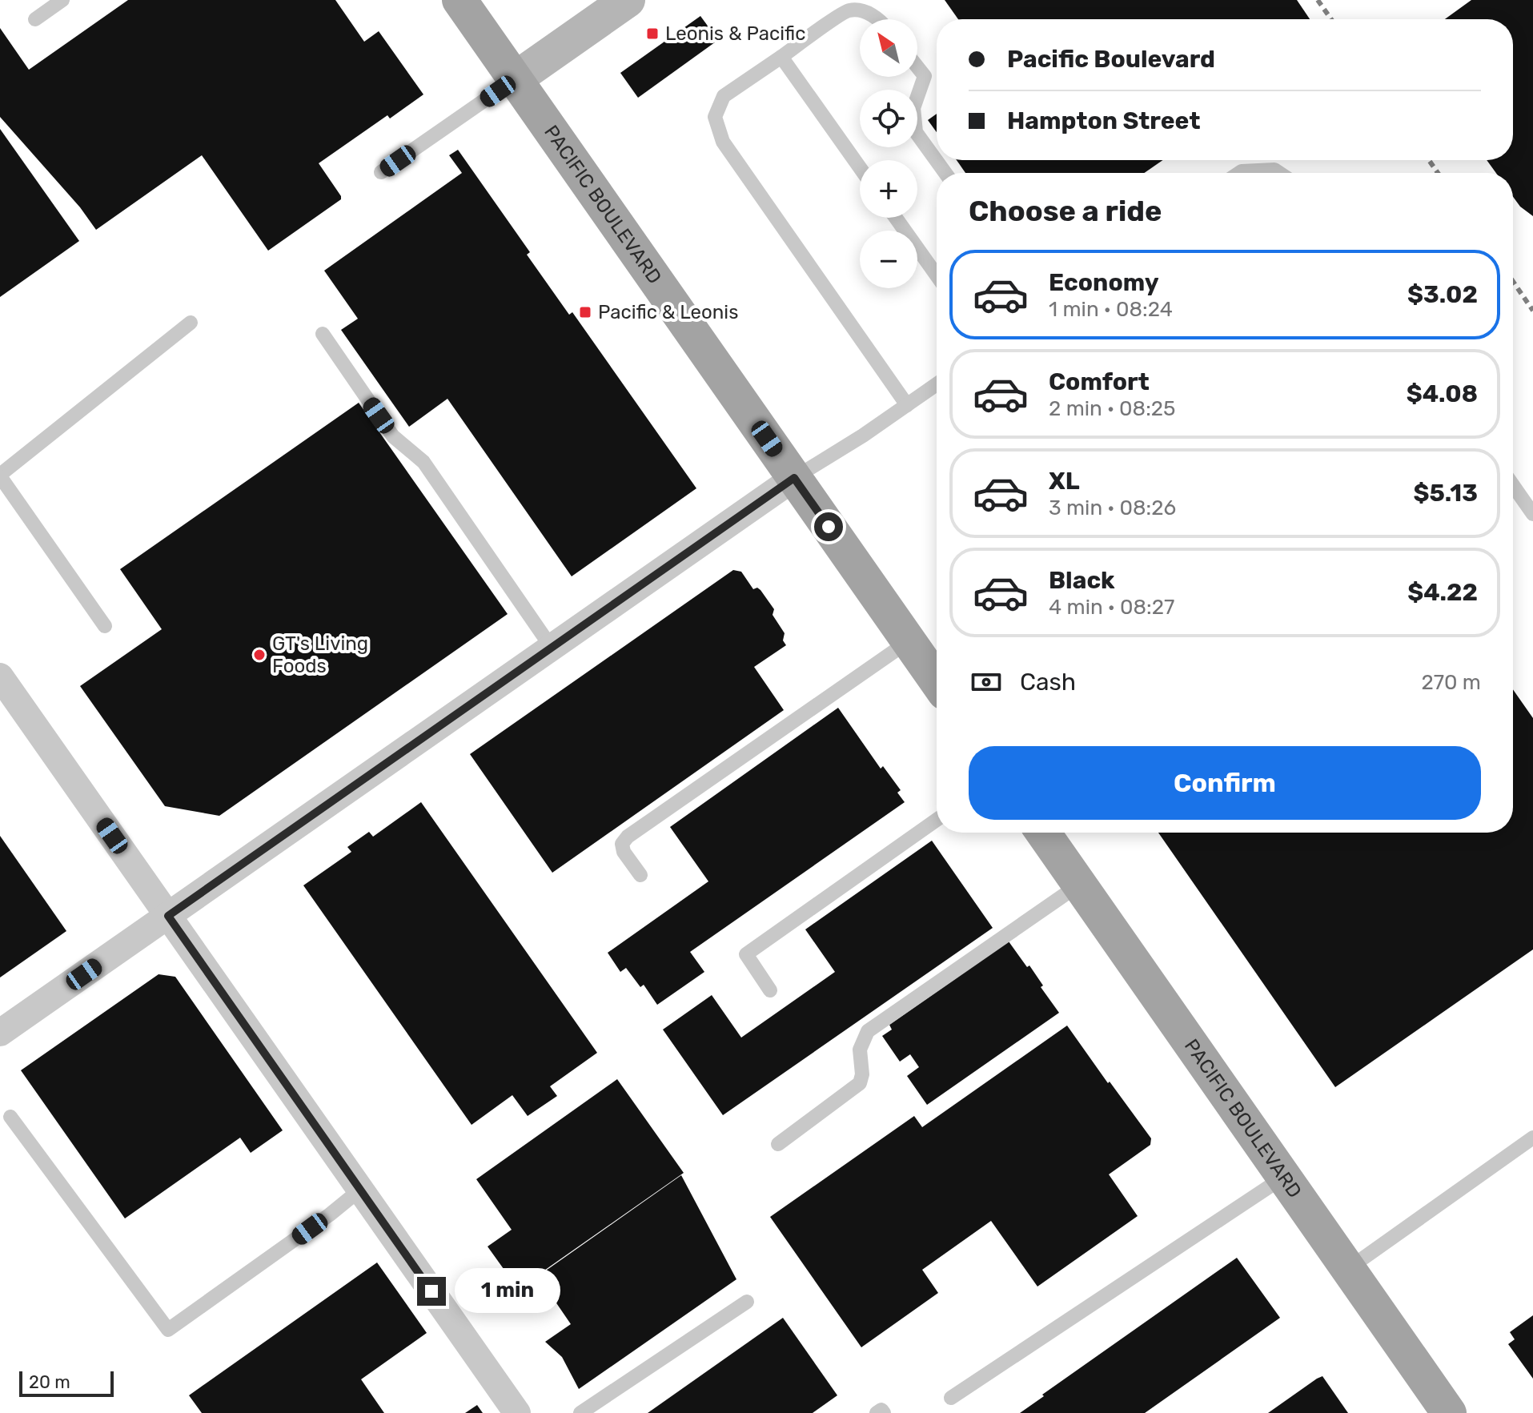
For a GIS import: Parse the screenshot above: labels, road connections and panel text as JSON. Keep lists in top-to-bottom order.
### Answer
{
  "streets": {
    "main road": ["PACIFIC BOULEVARD"]
  },
  "places": {
    "transit": ["Leonis & Pacific", "Pacific & Leonis"],
    "other": ["GT's Living Foods"]
  },
  "scale_bar": "20 m",
  "north": "top left",
  "page": {
    "map_buttons": ["+", "−"],
    "banner": ["Pacific Boulevard", "Hampton Street"],
    "heading": "Choose a ride",
    "list": [
      {
        "name": "Economy",
        "note": "1 min · 08:24",
        "value": "$3.02"
      },
      {
        "name": "Comfort",
        "note": "2 min · 08:25",
        "value": "$4.08"
      },
      {
        "name": "XL",
        "note": "3 min · 08:26",
        "value": "$5.13"
      },
      {
        "name": "Black",
        "note": "4 min · 08:27",
        "value": "$4.22"
      }
    ],
    "pay": ["Cash", "270 m"],
    "buttons": "Confirm",
    "bubble": "1 min",
    "scale": "20 m"
  }
}
